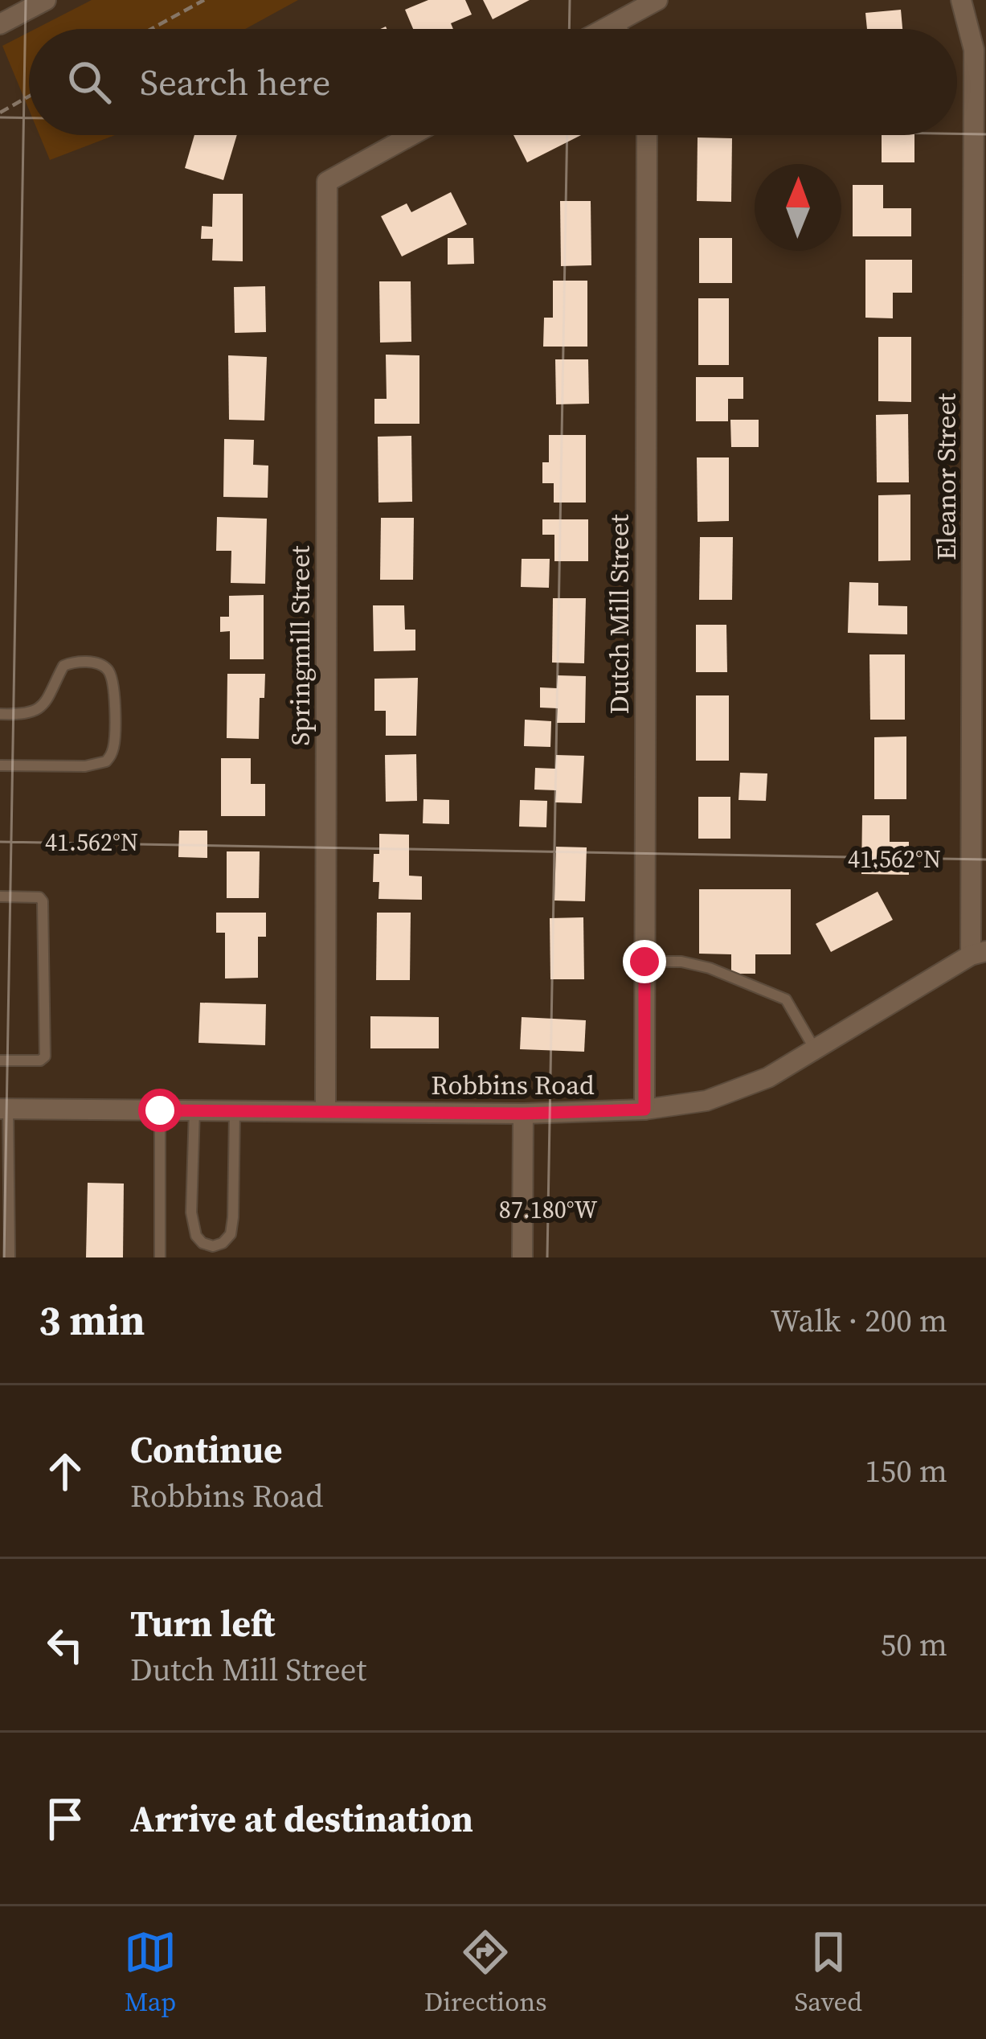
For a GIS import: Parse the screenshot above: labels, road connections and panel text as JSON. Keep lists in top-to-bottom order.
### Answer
{
  "streets": {
    "street": [
      "Eleanor Street",
      "Dutch Mill Street",
      "Springmill Street",
      "Robbins Road"
    ]
  },
  "crossings": [
    ["Eleanor Street", "Robbins Road"],
    ["Dutch Mill Street", "Robbins Road"],
    ["Springmill Street", "Robbins Road"]
  ],
  "north": "top",
  "page": {
    "search": "Search here",
    "heading": ["3 min", "Walk · 200 m"],
    "list": [
      ["Continue", "Robbins Road", "150 m"],
      ["Turn left", "Dutch Mill Street", "50 m"],
      "Arrive at destination"
    ],
    "nav": ["Map", "Directions", "Saved"]
  },
  "coordinates": ["41.562°N", "87.180°W"]
}
